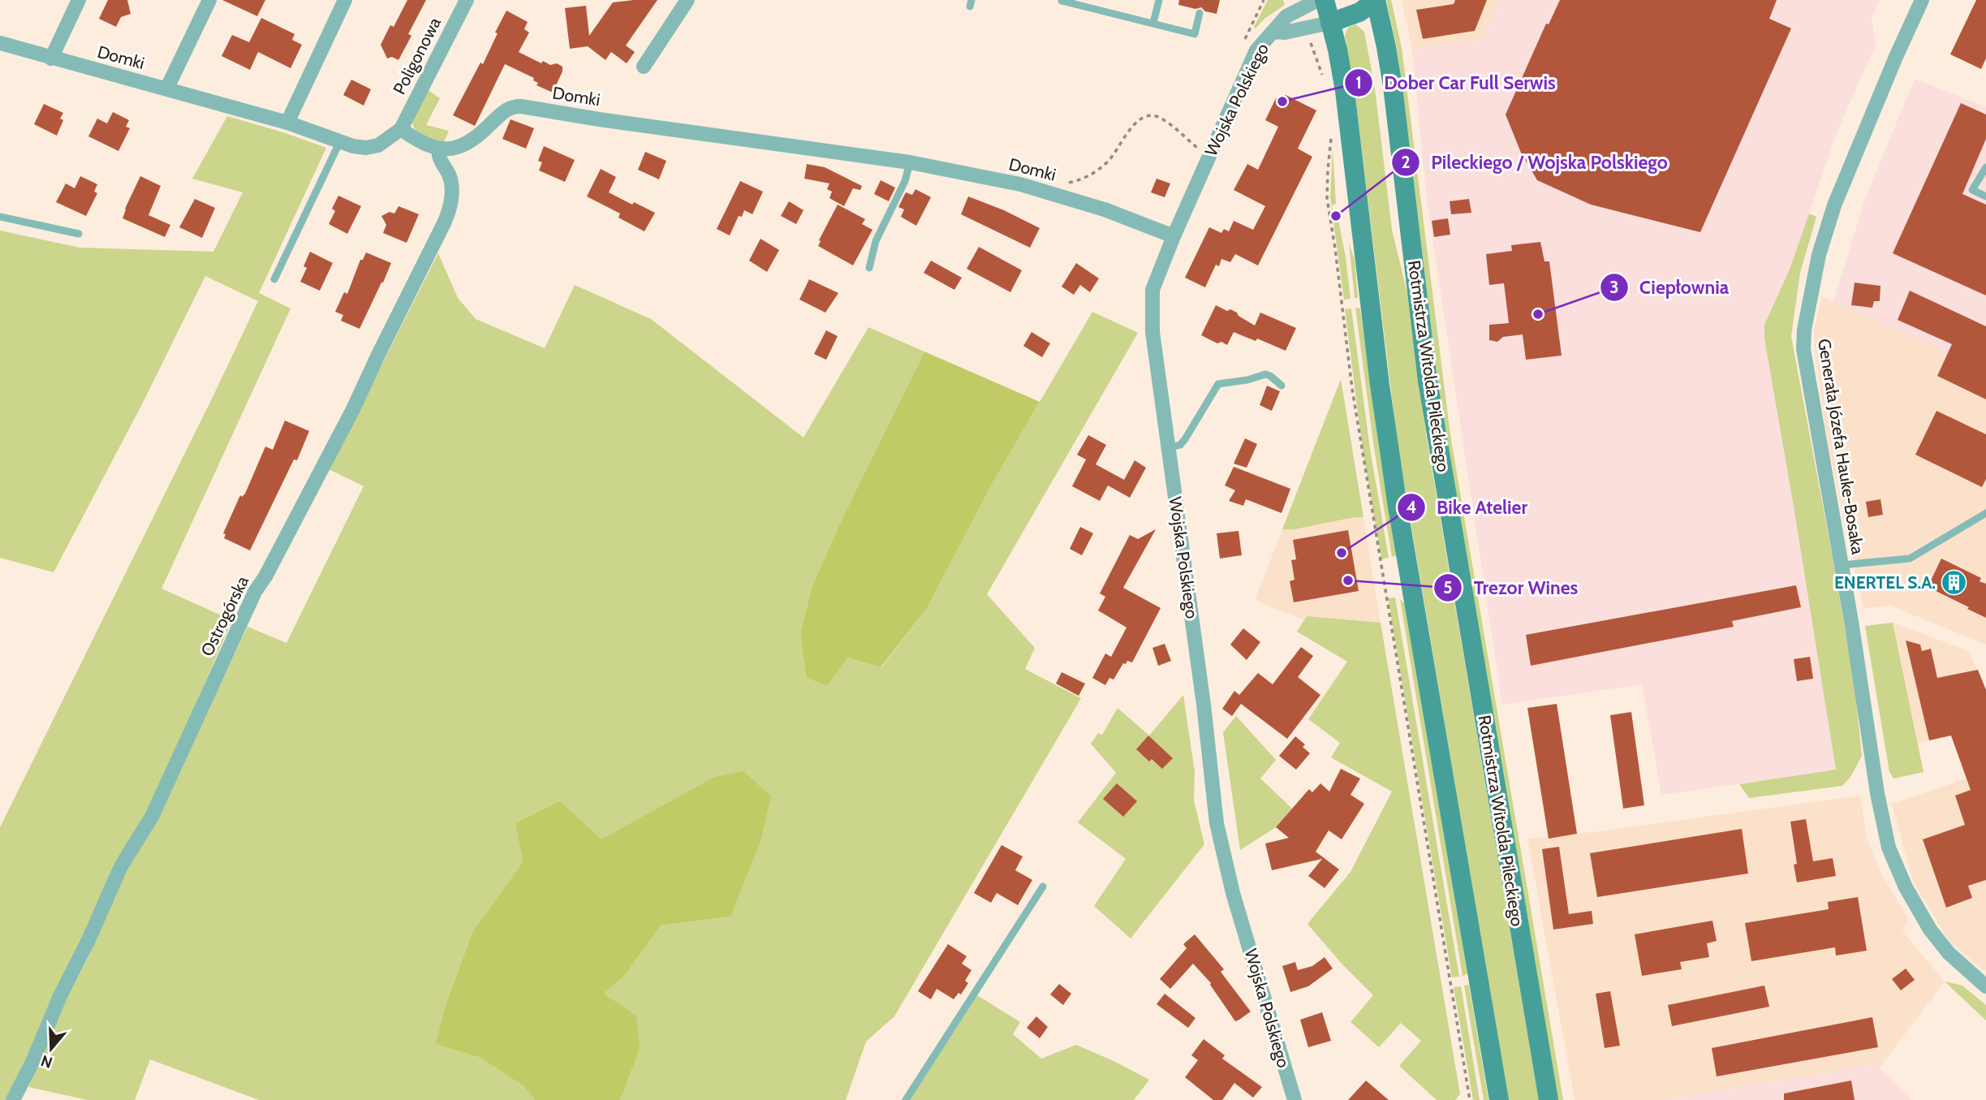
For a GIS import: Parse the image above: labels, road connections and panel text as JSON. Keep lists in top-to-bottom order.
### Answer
{
  "streets": {
    "main road": ["Wojska Polskiego", "Rotmistrza Witolda Pileckiego"],
    "street": [
      "Poligonowa",
      "Domki",
      "Generała Józefa Hauke-Bosaka",
      "Ostrogórska"
    ]
  },
  "crossings": [
    ["Poligonowa", "Domki"],
    ["Domki", "Wojska Polskiego"],
    ["Domki", "Ostrogórska"],
    ["Wojska Polskiego", "Rotmistrza Witolda Pileckiego"]
  ],
  "places": {
    "other": [
      "Dober Car Full Serwis",
      "Pileckiego / Wojska Polskiego",
      "Ciepłownia",
      "Bike Atelier",
      "Trezor Wines"
    ],
    "building": ["ENERTEL S.A."]
  },
  "north": "bottom"
}
